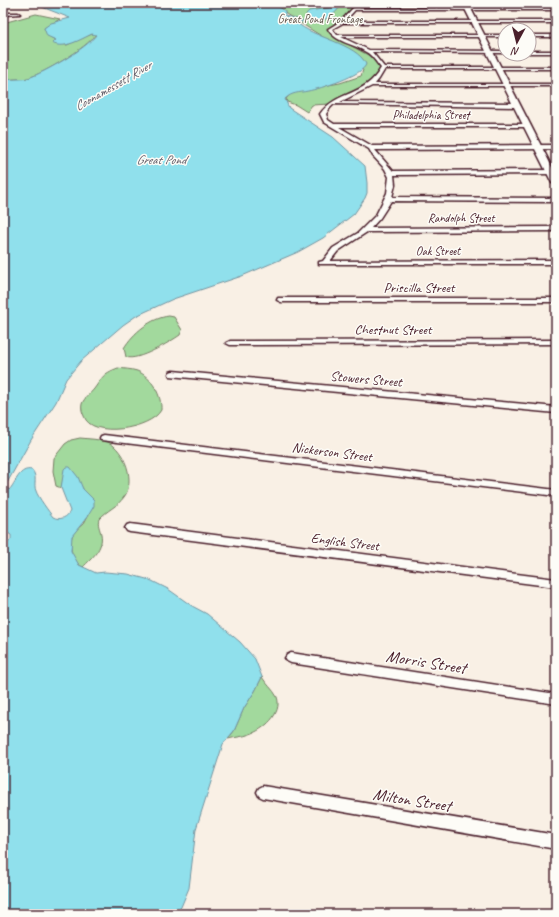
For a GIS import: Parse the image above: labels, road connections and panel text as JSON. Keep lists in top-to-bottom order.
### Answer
{
  "streets": {
    "street": [
      "Philadelphia Street",
      "Randolph Street",
      "Oak Street",
      "Priscilla Street",
      "Chestnut Street",
      "Stowers Street",
      "Nickerson Street",
      "English Street",
      "Morris Street",
      "Milton Street"
    ]
  },
  "crossings": [
    ["Randolph Street", "Oak Street"]
  ],
  "water": ["Coonamessett River", "Great Pond"],
  "parks": ["Great Pond Frontage"],
  "north": "bottom"
}
